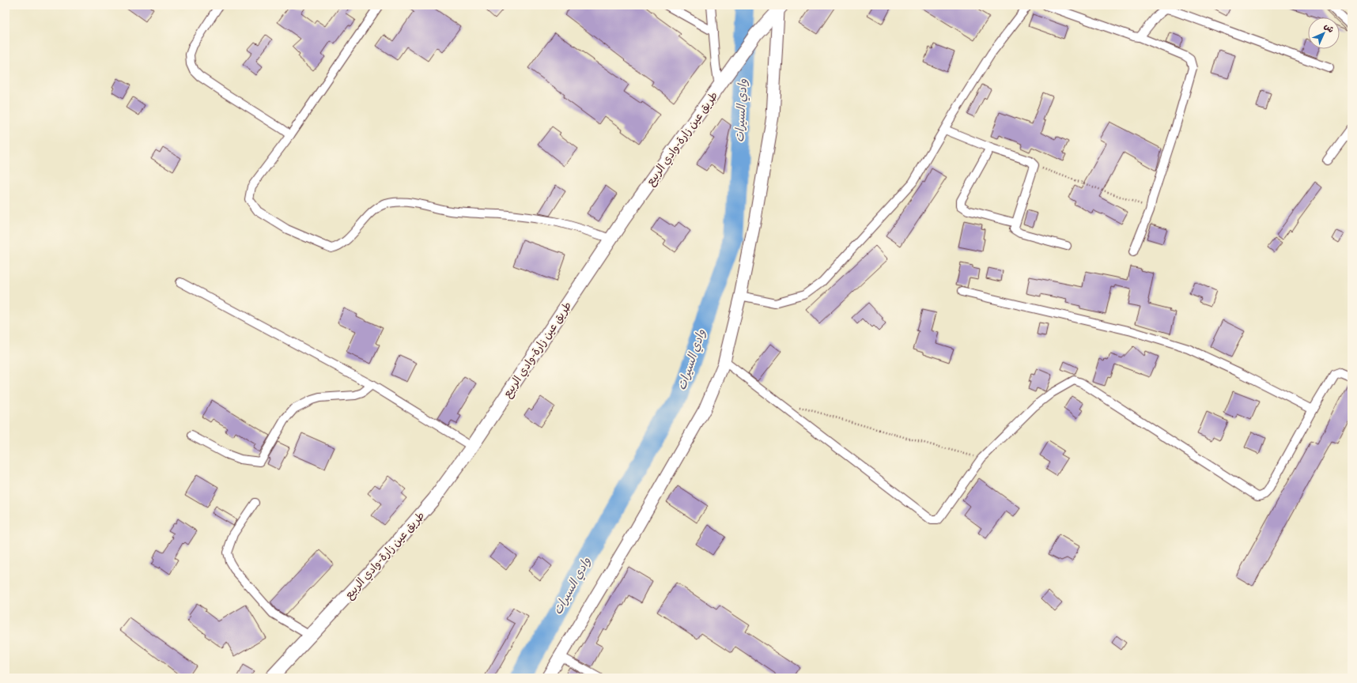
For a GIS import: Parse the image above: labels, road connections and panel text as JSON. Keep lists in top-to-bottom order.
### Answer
{
  "streets": {
    "main road": ["طريق عين زارة-وادي الربيع"]
  },
  "water": ["وادي السيرات"],
  "north": "top right"
}
